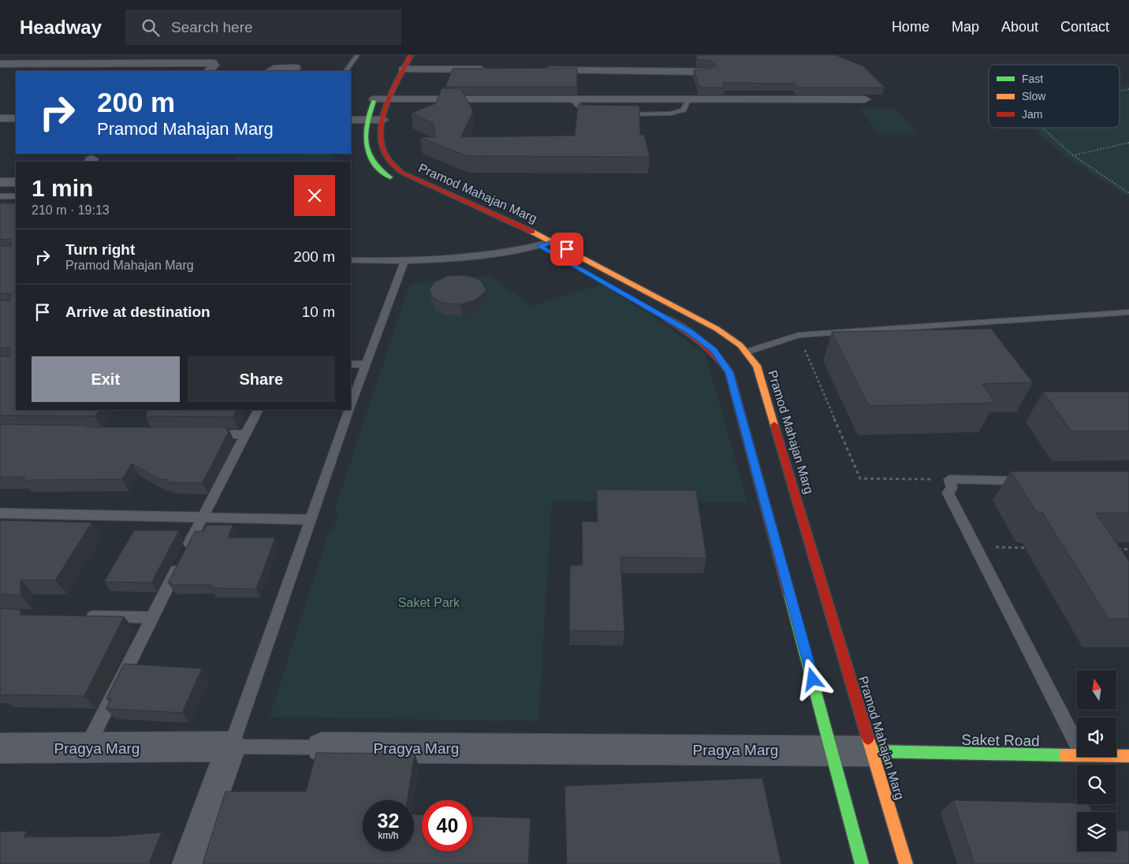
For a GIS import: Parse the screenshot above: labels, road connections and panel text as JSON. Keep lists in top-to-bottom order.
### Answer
{
  "streets": {
    "street": ["Pramod Mahajan Marg", "Saket Road", "Pragya Marg"]
  },
  "crossings": [
    ["Pramod Mahajan Marg", "Saket Road"],
    ["Pramod Mahajan Marg", "Pragya Marg"],
    ["Saket Road", "Pragya Marg"]
  ],
  "parks": ["Saket Park"],
  "legend": ["Fast", "Slow", "Jam"],
  "north": "top",
  "page": {
    "header": "Headway",
    "search": "Search here",
    "nav": [
      "Home",
      "Map",
      "About",
      "Contact"
    ],
    "turn": ["200 m", "Pramod Mahajan Marg"],
    "heading": ["1 min", "210 m · 19:13"],
    "list": [
      {
        "name": "Turn right",
        "note": "Pramod Mahajan Marg",
        "value": "200 m"
      },
      {
        "name": "Arrive at destination",
        "value": "10 m"
      }
    ],
    "buttons": ["Exit", "Share"],
    "speed": "32 km/h",
    "limit": "40"
  }
}
